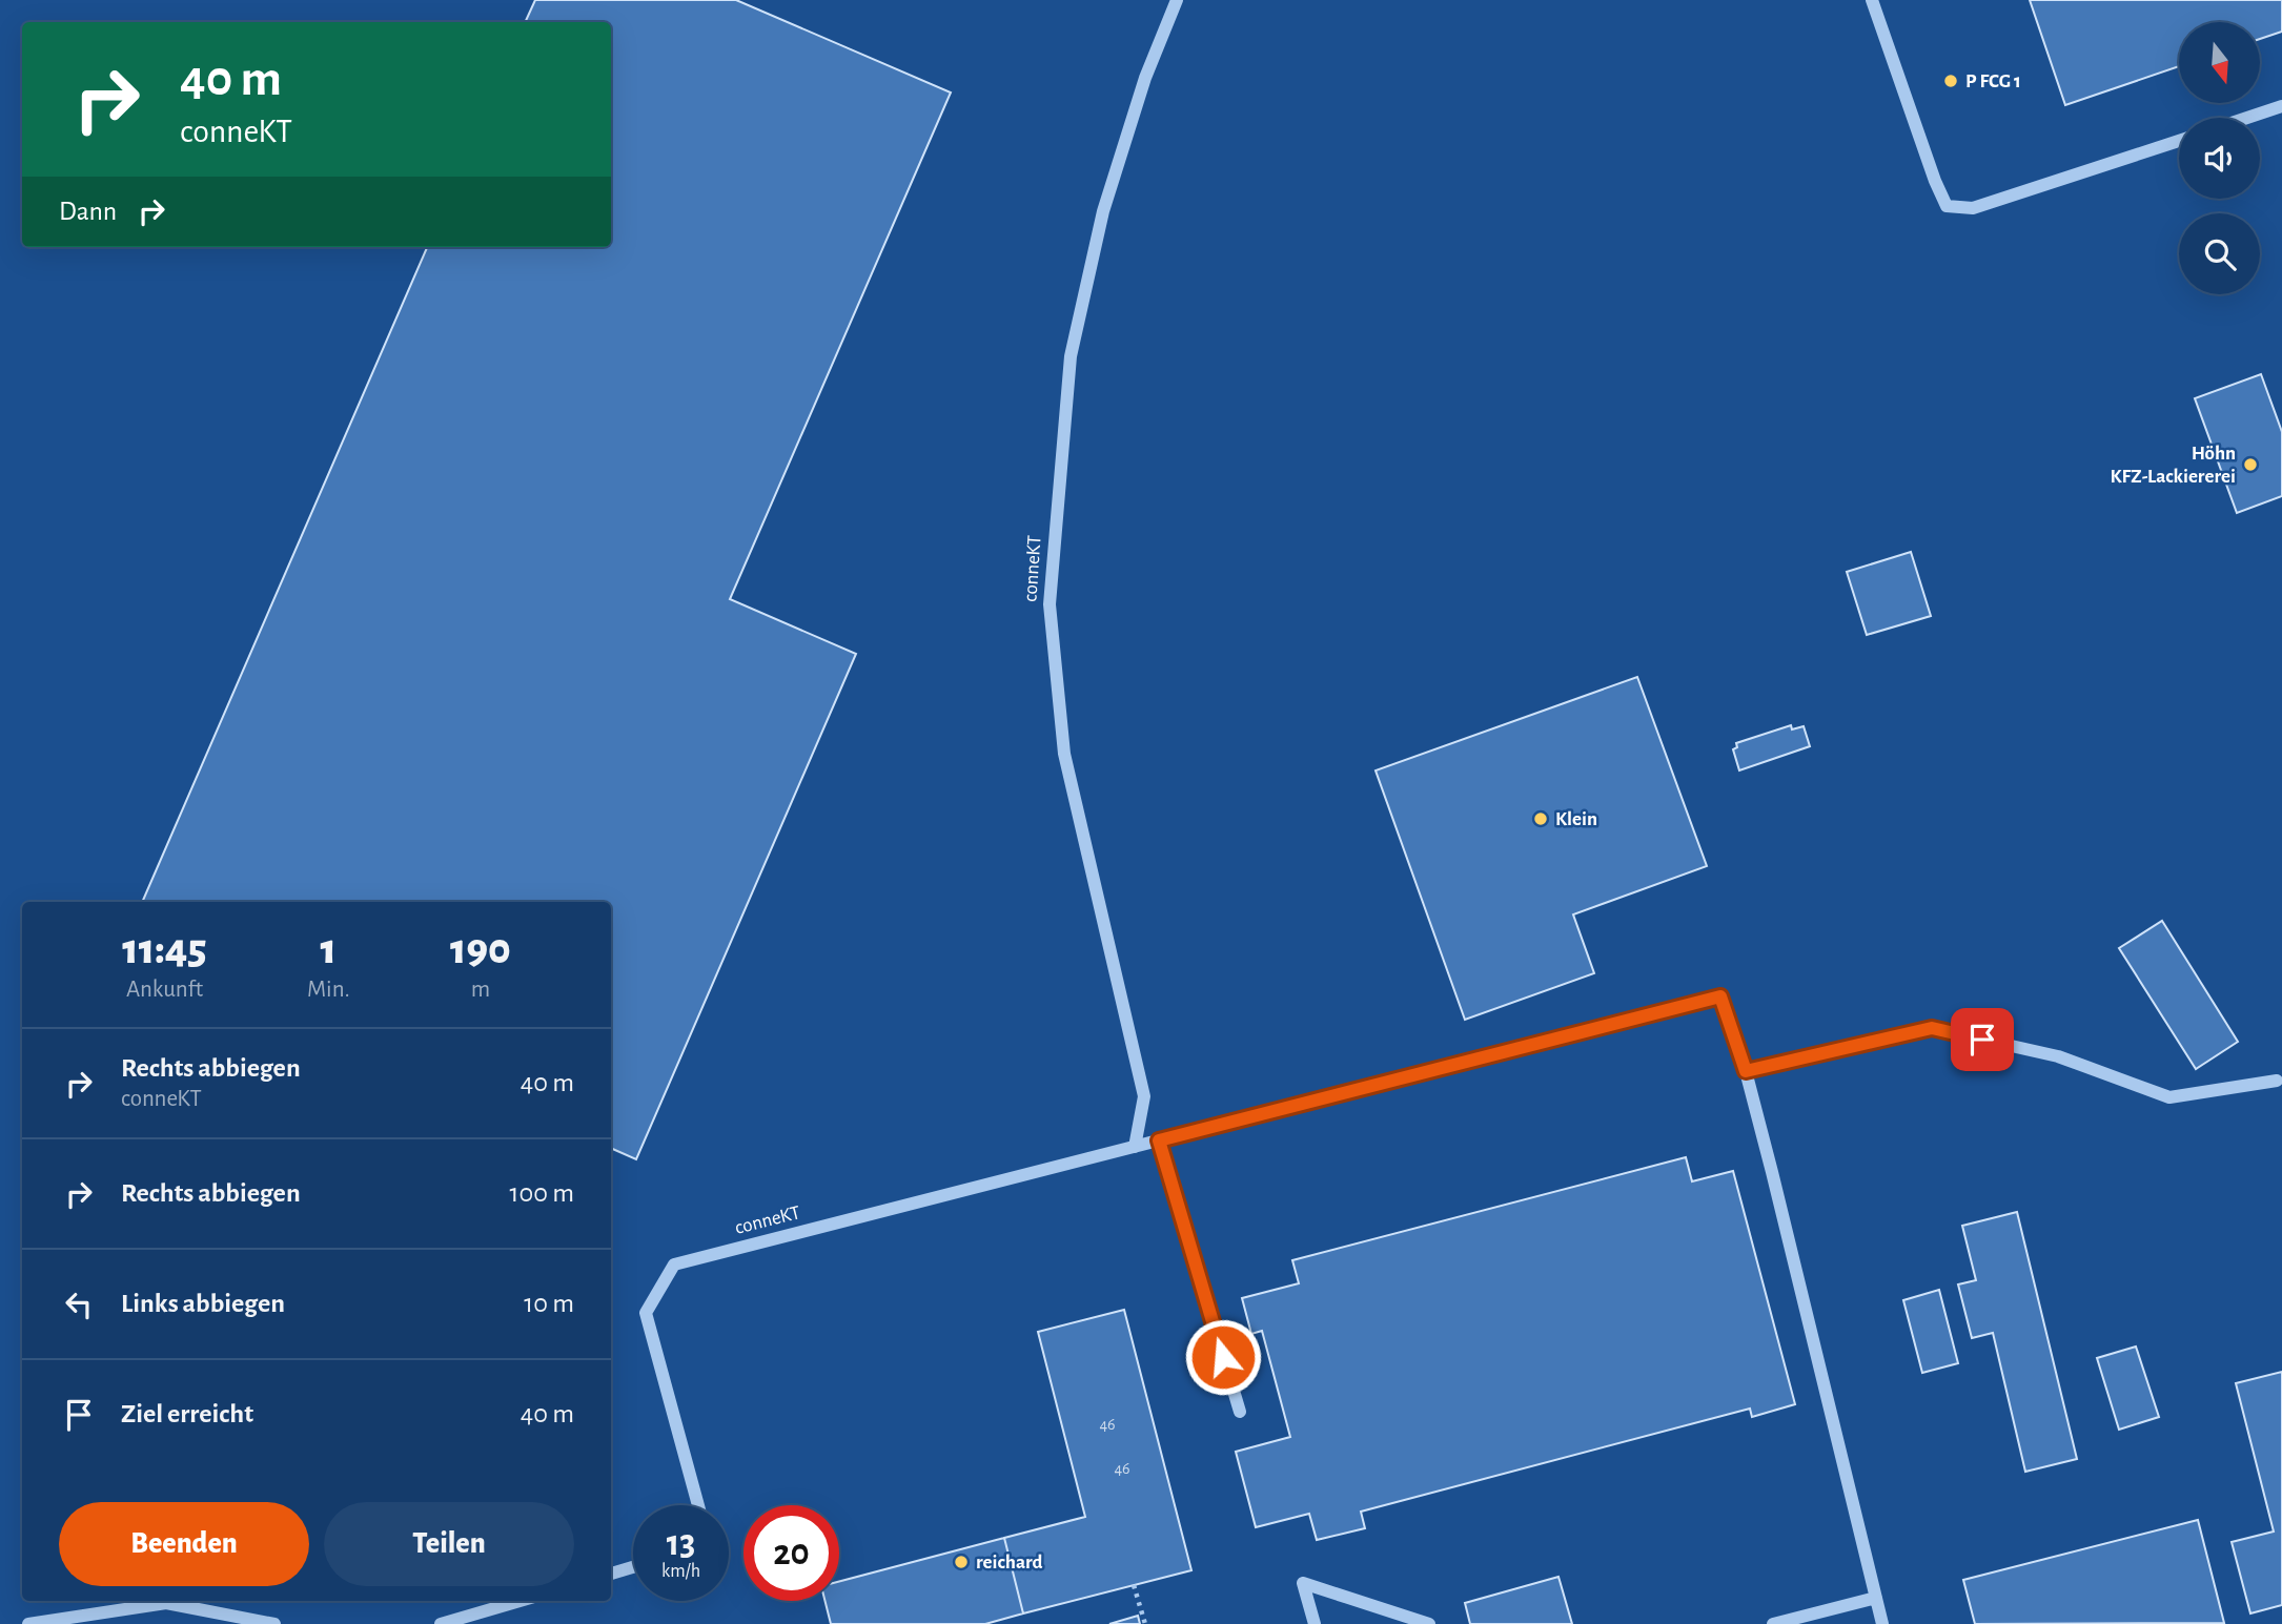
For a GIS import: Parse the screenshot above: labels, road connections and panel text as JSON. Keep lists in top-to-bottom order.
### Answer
{
  "streets": {
    "street": ["conneKT"]
  },
  "places": [
    "P FCG 1",
    "Höhn KFZ-Lackiererei",
    "Klein",
    "reichard"
  ],
  "house_numbers": ["46", "46"],
  "north": "bottom",
  "page": {
    "turn": ["40 m", "conneKT"],
    "then": "Dann",
    "eta": [
      "11:45",
      "Ankunft",
      "1",
      "Min.",
      "190",
      "m"
    ],
    "list": [
      {
        "name": "Rechts abbiegen",
        "note": "conneKT",
        "value": "40 m"
      },
      {
        "name": "Rechts abbiegen",
        "value": "100 m"
      },
      {
        "name": "Links abbiegen",
        "value": "10 m"
      },
      {
        "name": "Ziel erreicht",
        "value": "40 m"
      }
    ],
    "buttons": ["Beenden", "Teilen"],
    "speed": "13 km/h",
    "limit": "20"
  }
}
